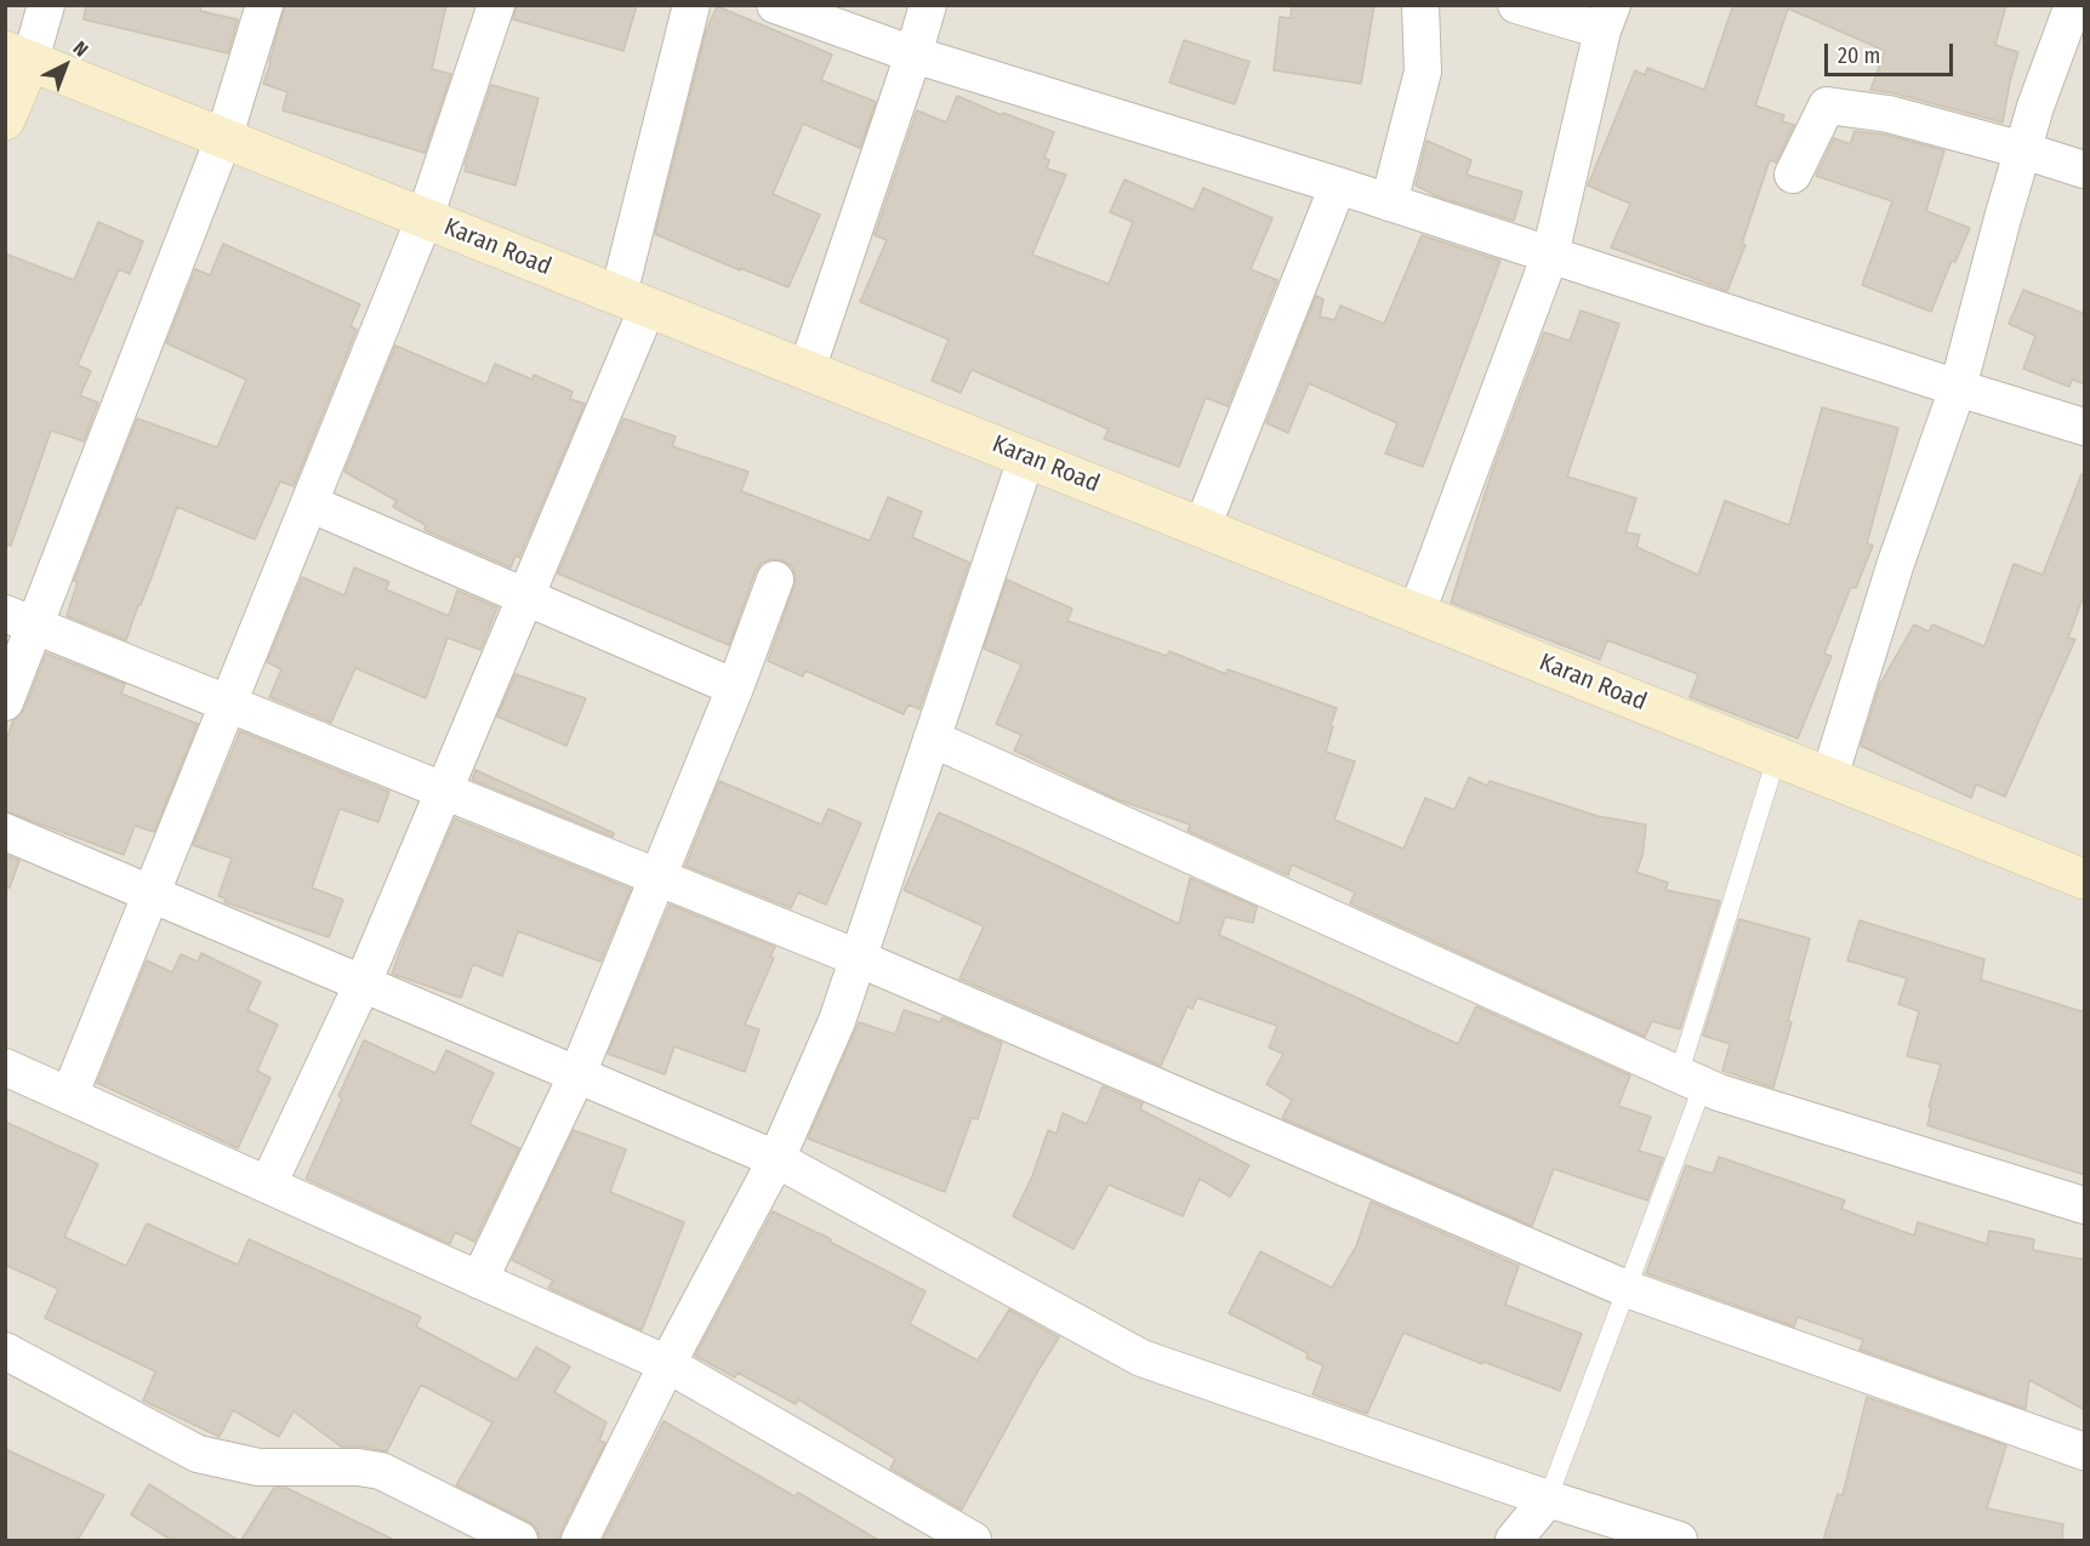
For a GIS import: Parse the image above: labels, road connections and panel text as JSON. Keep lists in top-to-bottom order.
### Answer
{
  "streets": {
    "street": ["Karan Road"]
  },
  "scale_bar": "20 m",
  "north": "top right"
}
